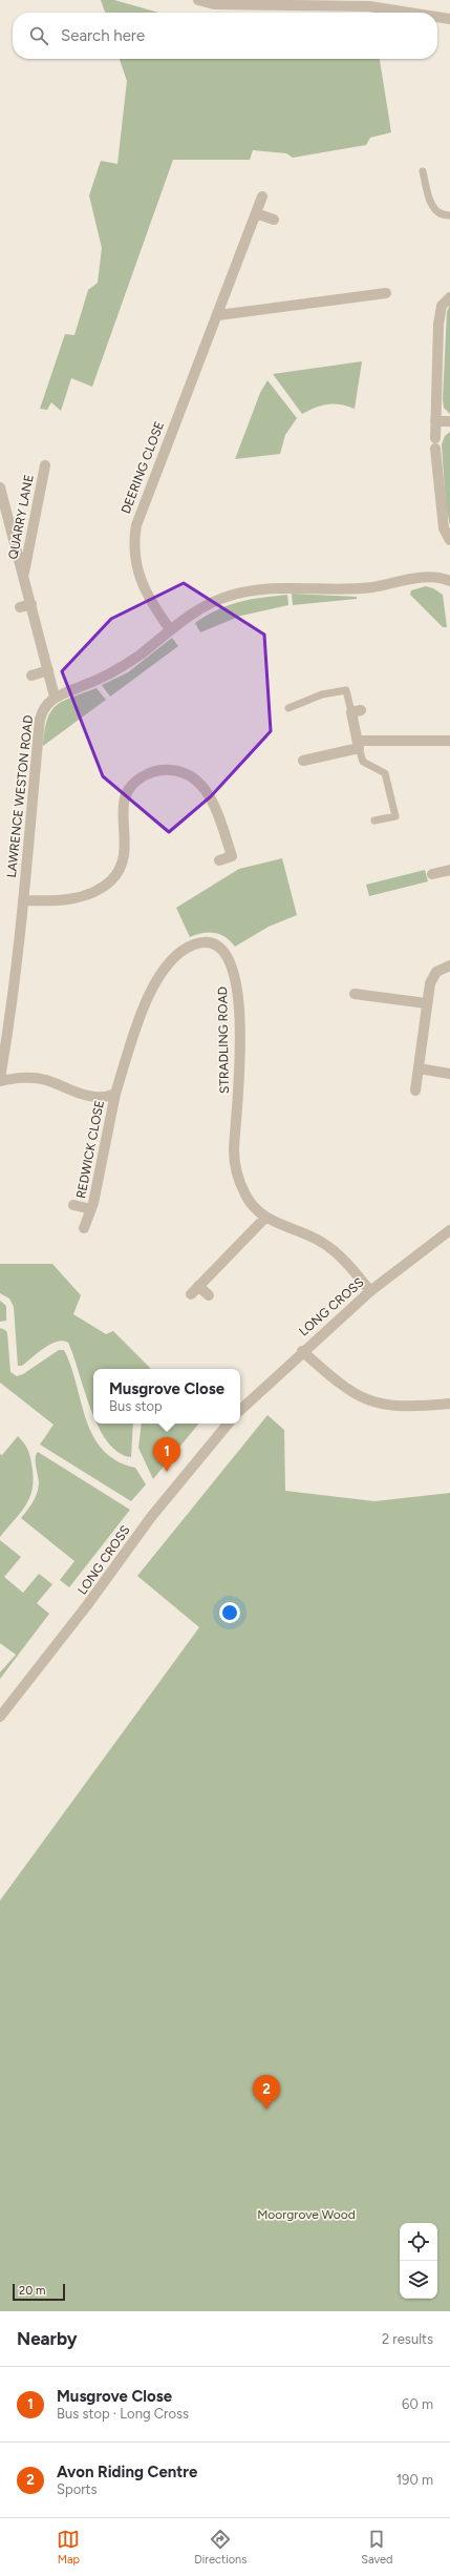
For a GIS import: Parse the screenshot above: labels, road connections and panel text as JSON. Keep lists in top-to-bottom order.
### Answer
{
  "streets": {
    "street": [
      "DEERING CLOSE",
      "QUARRY LANE",
      "LAWRENCE WESTON ROAD",
      "STRADLING ROAD",
      "REDWICK CLOSE",
      "LONG CROSS"
    ]
  },
  "crossings": [
    ["QUARRY LANE", "LAWRENCE WESTON ROAD"],
    ["STRADLING ROAD", "REDWICK CLOSE"],
    ["STRADLING ROAD", "LONG CROSS"]
  ],
  "parks": ["Moorgrove Wood"],
  "scale_bar": "20 m",
  "page": {
    "search": "Search here",
    "popup": ["Musgrove Close", "Bus stop"],
    "pins": ["1", "2"],
    "scale": "20 m",
    "heading": ["Nearby", "2 results"],
    "list": [
      {
        "mark": "1",
        "name": "Musgrove Close",
        "note": "Bus stop · Long Cross",
        "value": "60 m"
      },
      {
        "mark": "2",
        "name": "Avon Riding Centre",
        "note": "Sports",
        "value": "190 m"
      }
    ],
    "nav": ["Map", "Directions", "Saved"]
  }
}
